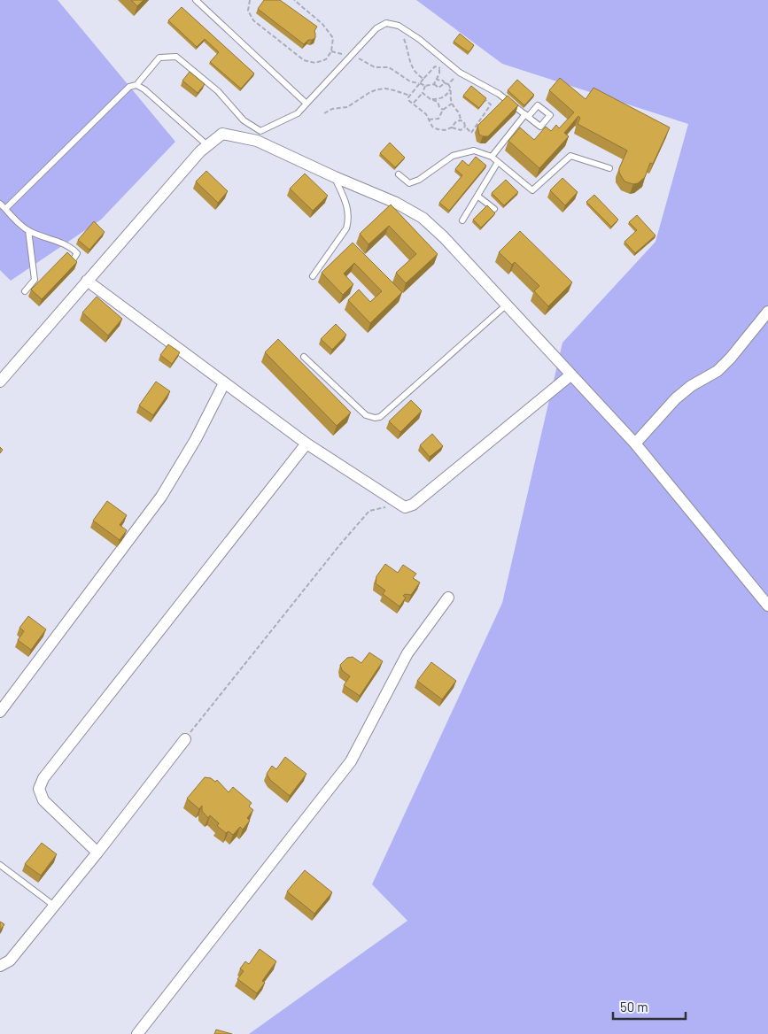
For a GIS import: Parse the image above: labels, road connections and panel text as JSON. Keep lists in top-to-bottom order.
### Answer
{
  "scale_bar": "50 m"
}
